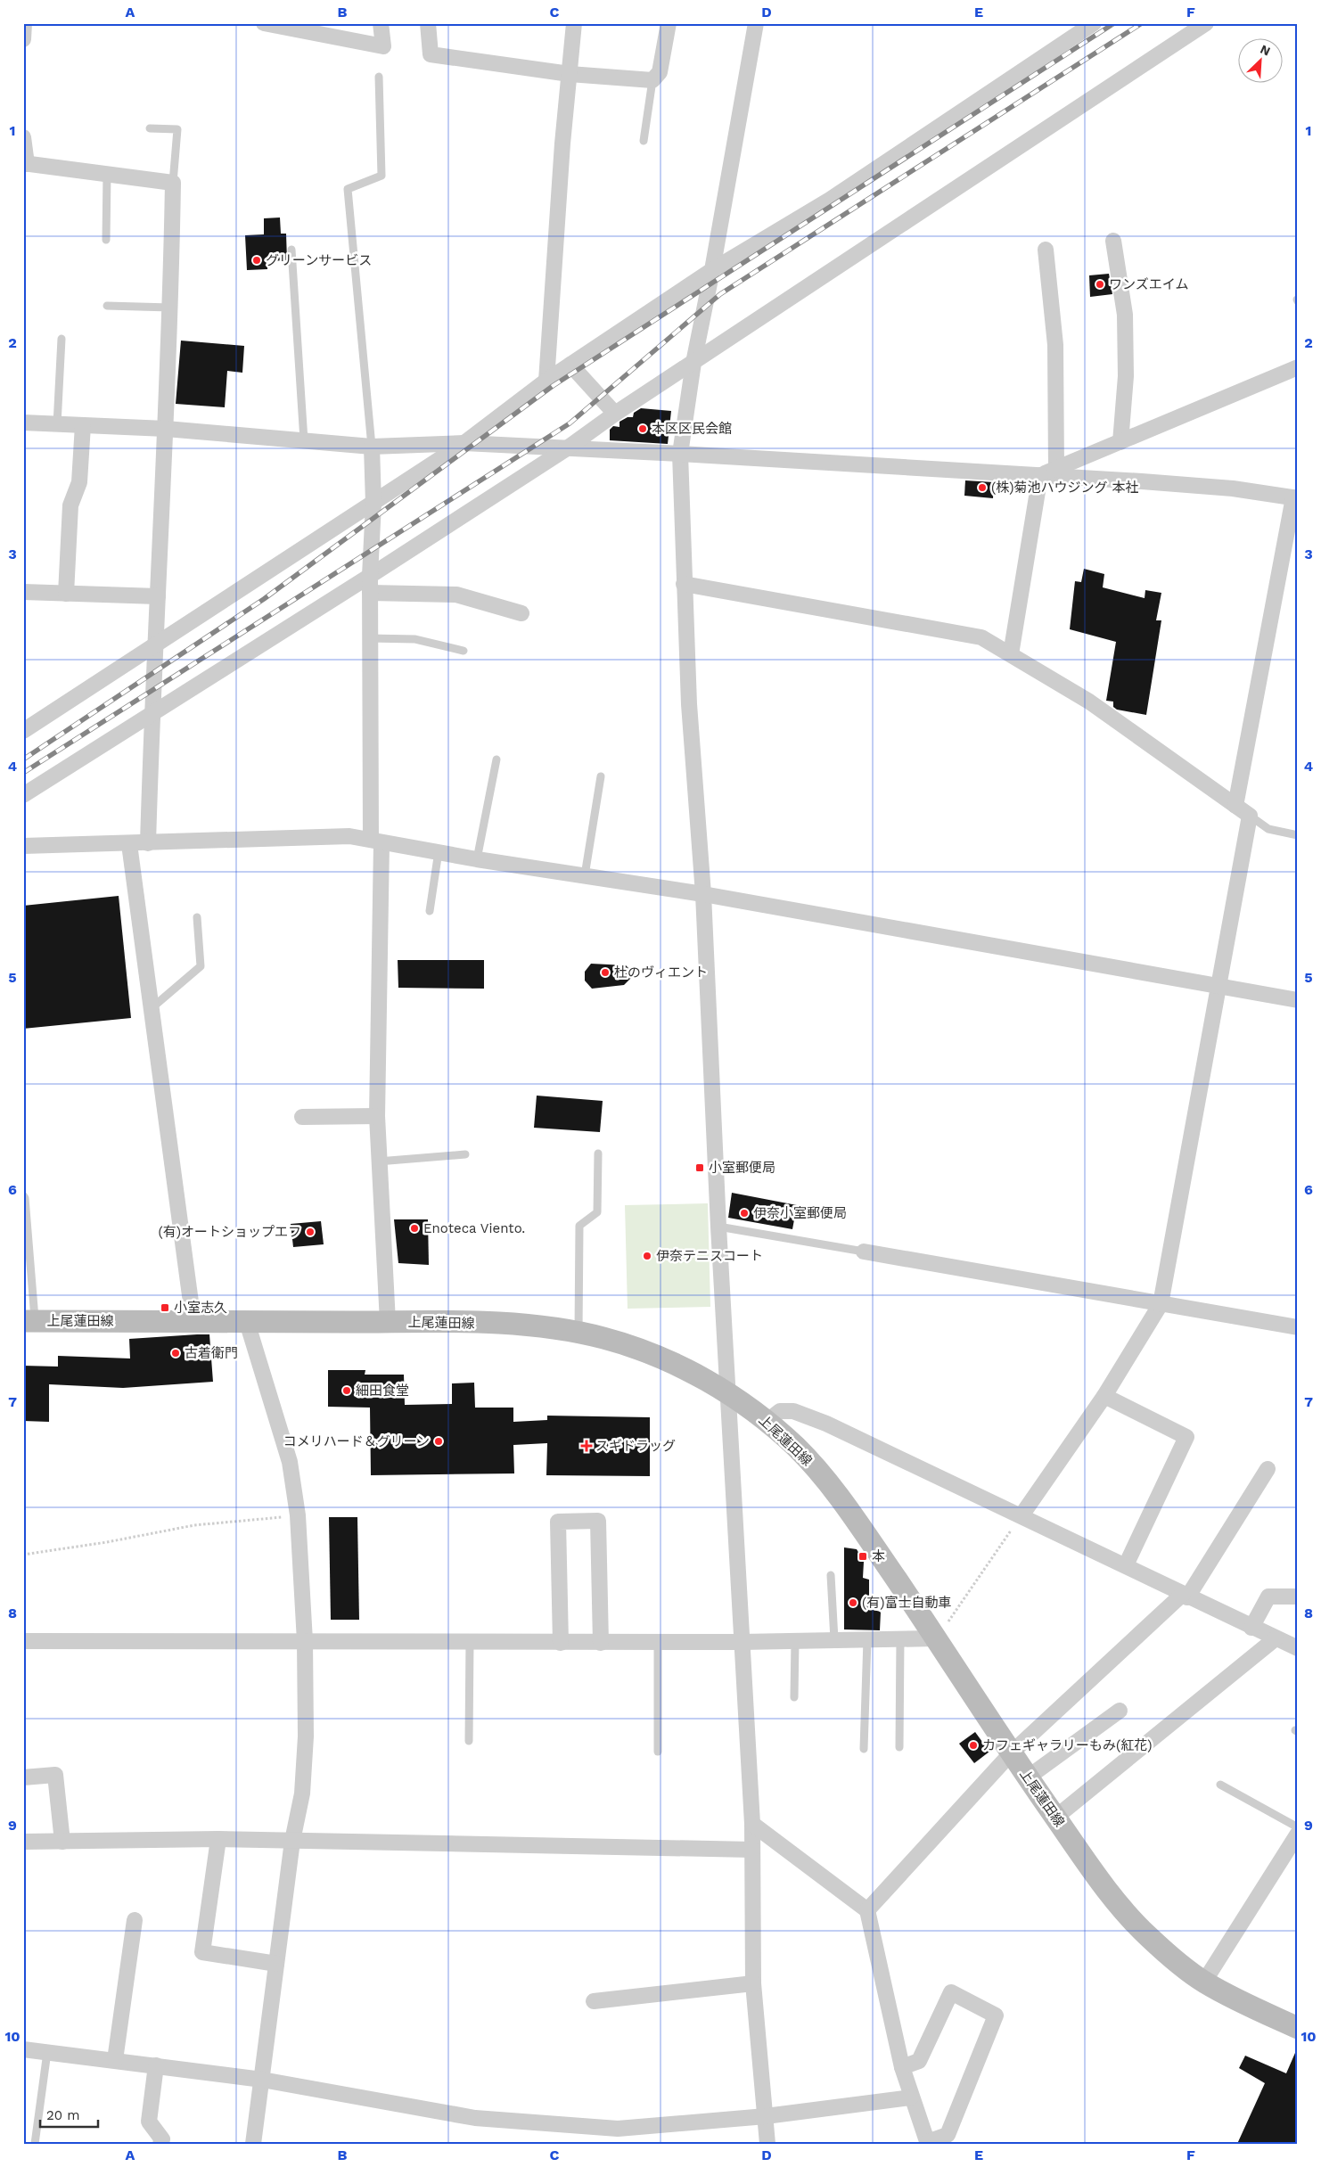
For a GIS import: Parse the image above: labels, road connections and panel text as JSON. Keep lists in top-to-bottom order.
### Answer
{
  "streets": {
    "main road": ["上尾蓮田線"]
  },
  "places": {
    "other": [
      "グリーンサービス",
      "ワンズエイム",
      "本区区民会館",
      "(株)菊池ハウジング 本社",
      "杜のヴィエント",
      "伊奈小室郵便局",
      "Enoteca Viento.",
      "(有)オートショップエフ",
      "伊奈テニスコート",
      "古着衛門",
      "細田食堂",
      "コメリハード＆グリーン",
      "(有)富士自動車",
      "カフェギャラリーもみ(紅花)"
    ],
    "transit": ["小室郵便局", "小室志久", "本"],
    "health": ["スギドラッグ"]
  },
  "scale_bar": "20 m",
  "north": "top right",
  "grid": {
    "columns": [
      "A",
      "B",
      "C",
      "D",
      "E",
      "F"
    ],
    "rows": [
      "1",
      "2",
      "3",
      "4",
      "5",
      "6",
      "7",
      "8",
      "9",
      "10"
    ]
  }
}
